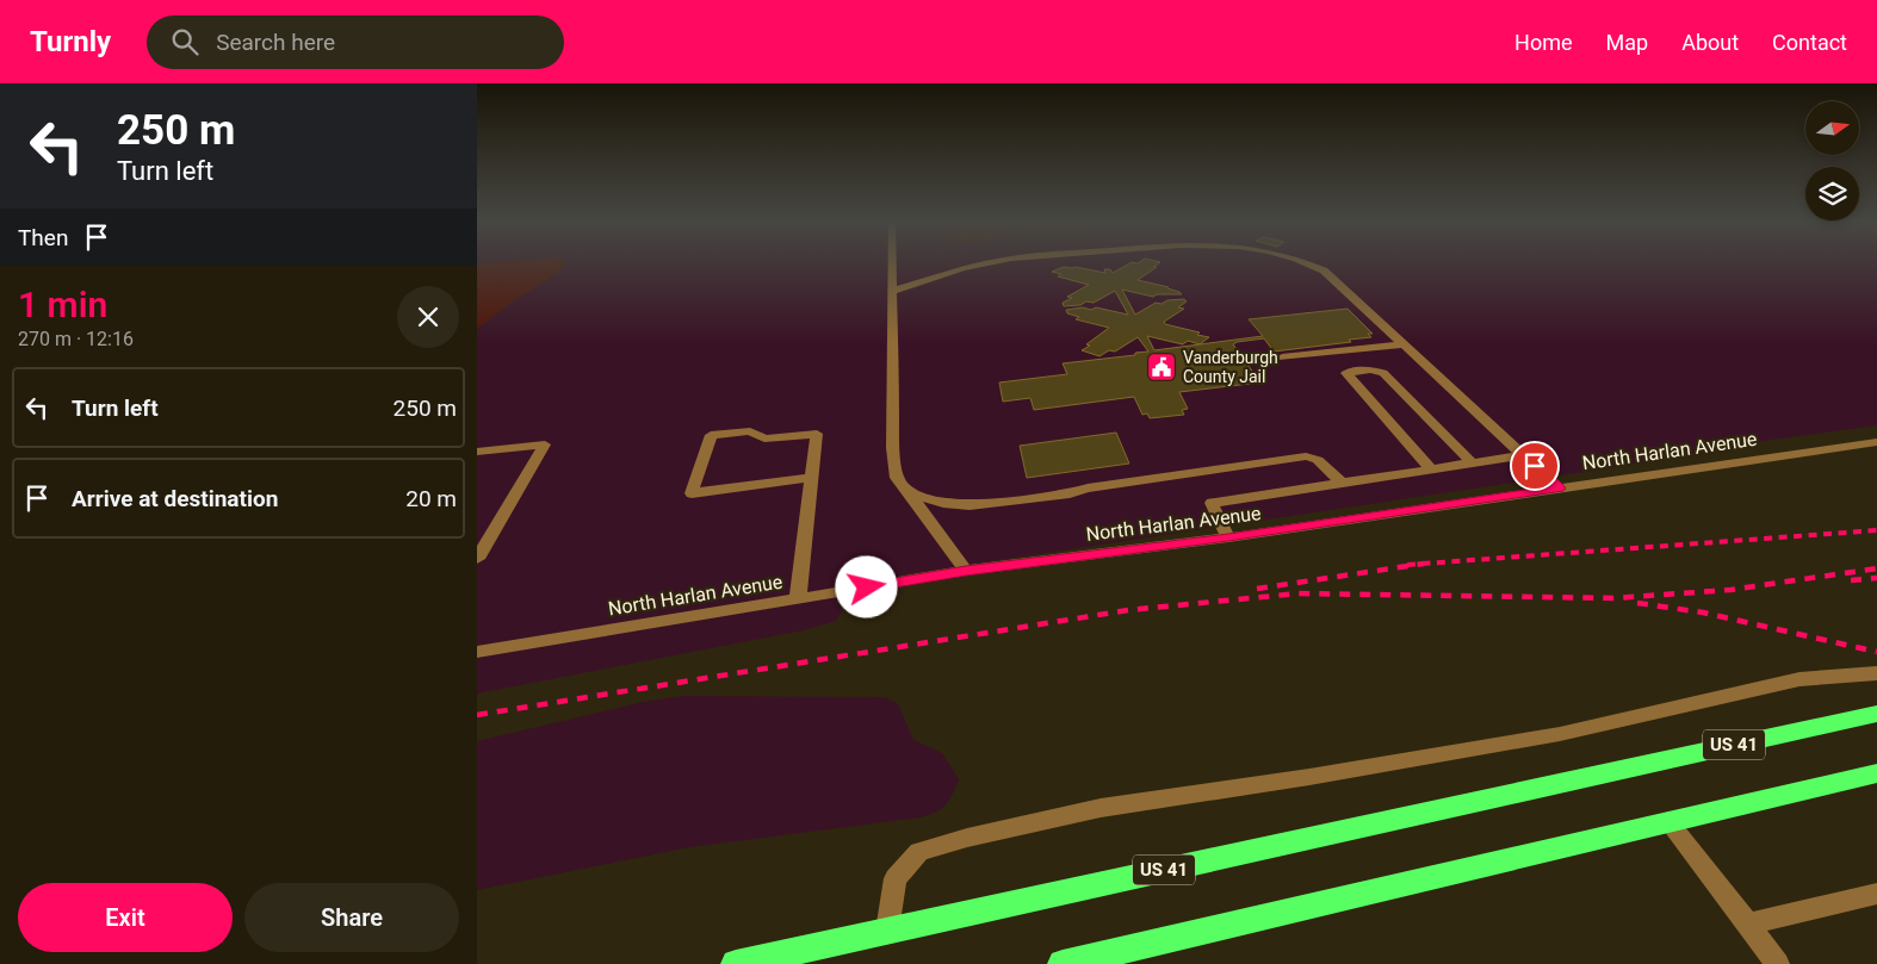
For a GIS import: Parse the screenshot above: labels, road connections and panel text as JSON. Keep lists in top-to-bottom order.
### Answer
{
  "streets": {
    "highway": ["US 41"],
    "street": ["North Harlan Avenue"]
  },
  "places": {
    "public building": ["Vanderburgh County Jail"]
  },
  "north": "right",
  "page": {
    "header": "Turnly",
    "search": "Search here",
    "nav": [
      "Home",
      "Map",
      "About",
      "Contact"
    ],
    "turn": ["250 m", "Turn left"],
    "then": "Then",
    "heading": ["1 min", "270 m · 12:16"],
    "list": [
      {
        "name": "Turn left",
        "value": "250 m"
      },
      {
        "name": "Arrive at destination",
        "value": "20 m"
      }
    ],
    "buttons": ["Exit", "Share"]
  }
}
